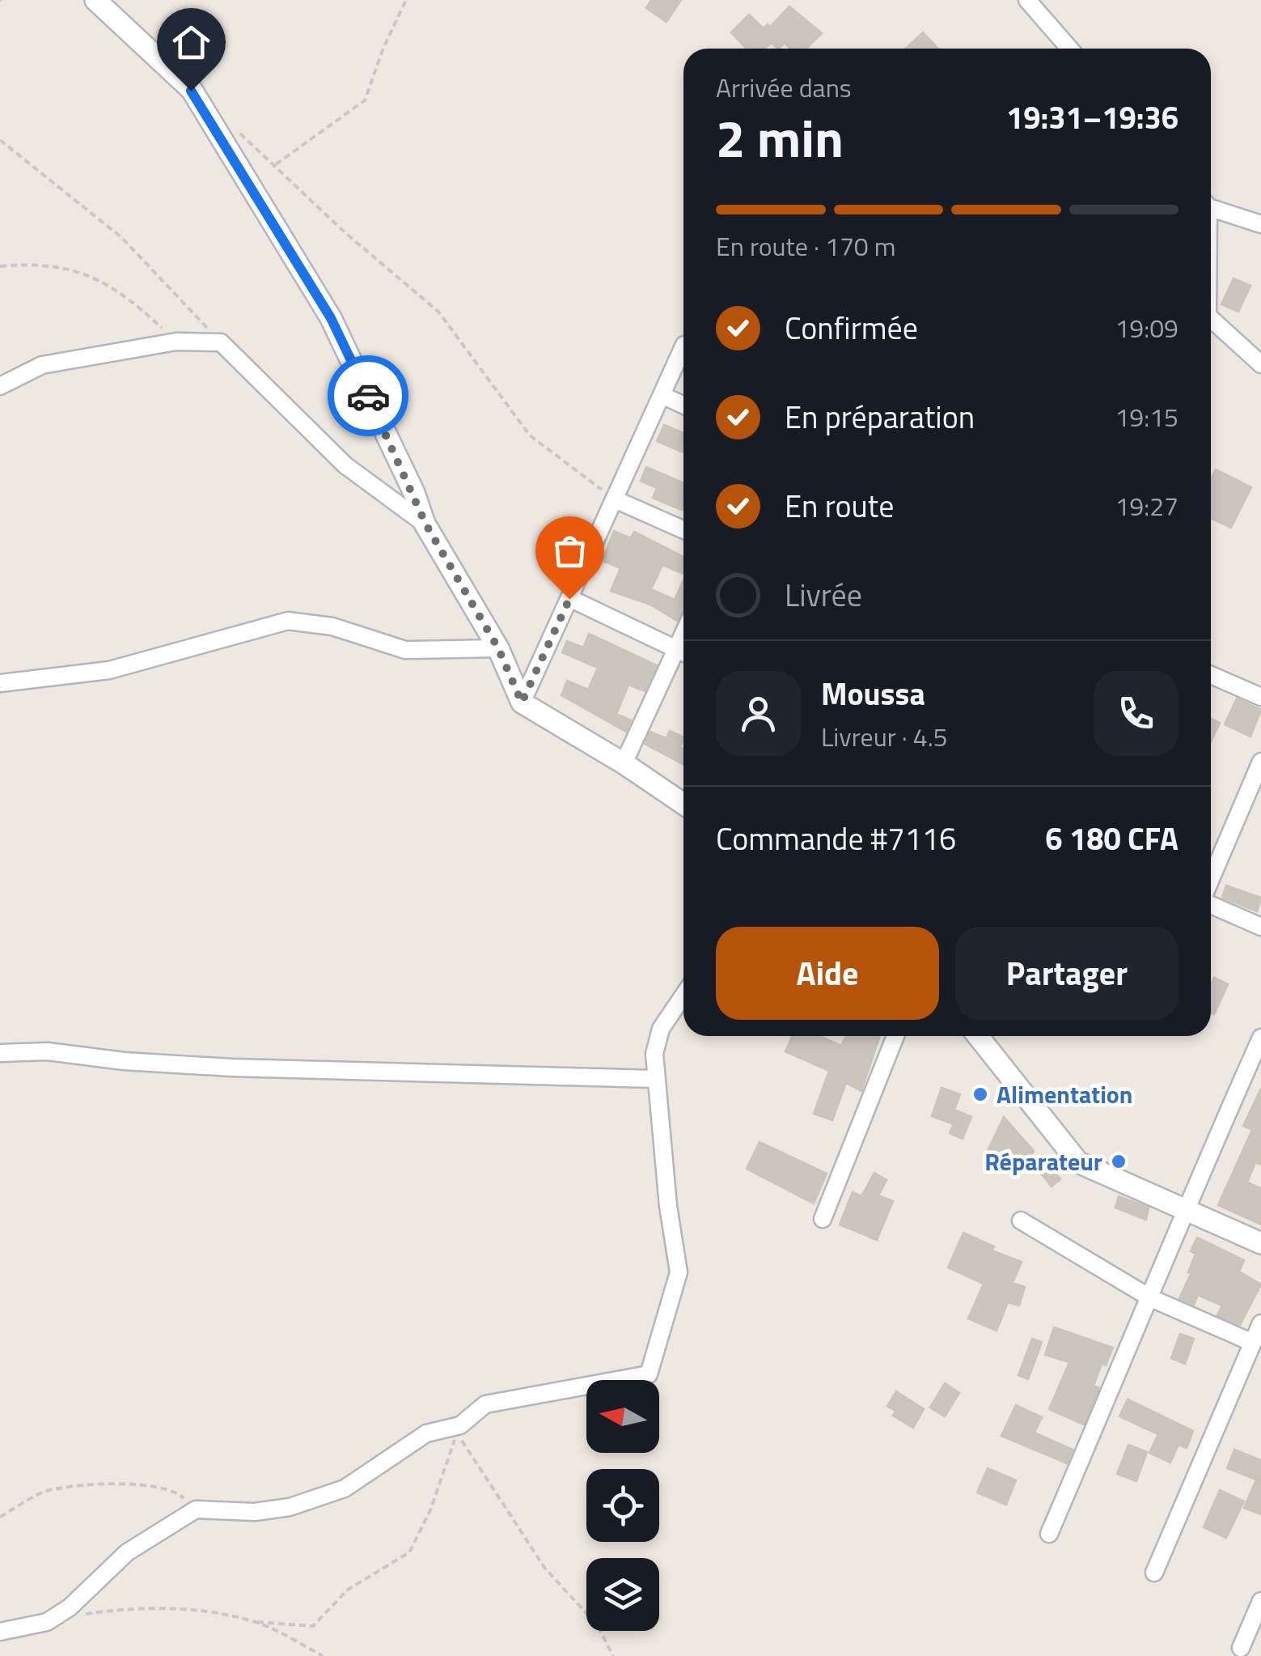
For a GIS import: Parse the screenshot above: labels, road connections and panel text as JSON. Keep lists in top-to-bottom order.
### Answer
{
  "places": ["Alimentation", "Réparateur"],
  "north": "left",
  "page": {
    "heading": ["2 min", "Arrivée dans", "19:31–19:36"],
    "panel": [
      "Moussa",
      "Livreur · 4.5",
      "Commande #7116",
      "6 180 CFA"
    ],
    "bar": "En route · 170 m",
    "list": [
      ["Confirmée", "19:09"],
      ["En préparation", "19:15"],
      ["En route", "19:27"],
      "Livrée"
    ],
    "buttons": ["Aide", "Partager"]
  }
}
